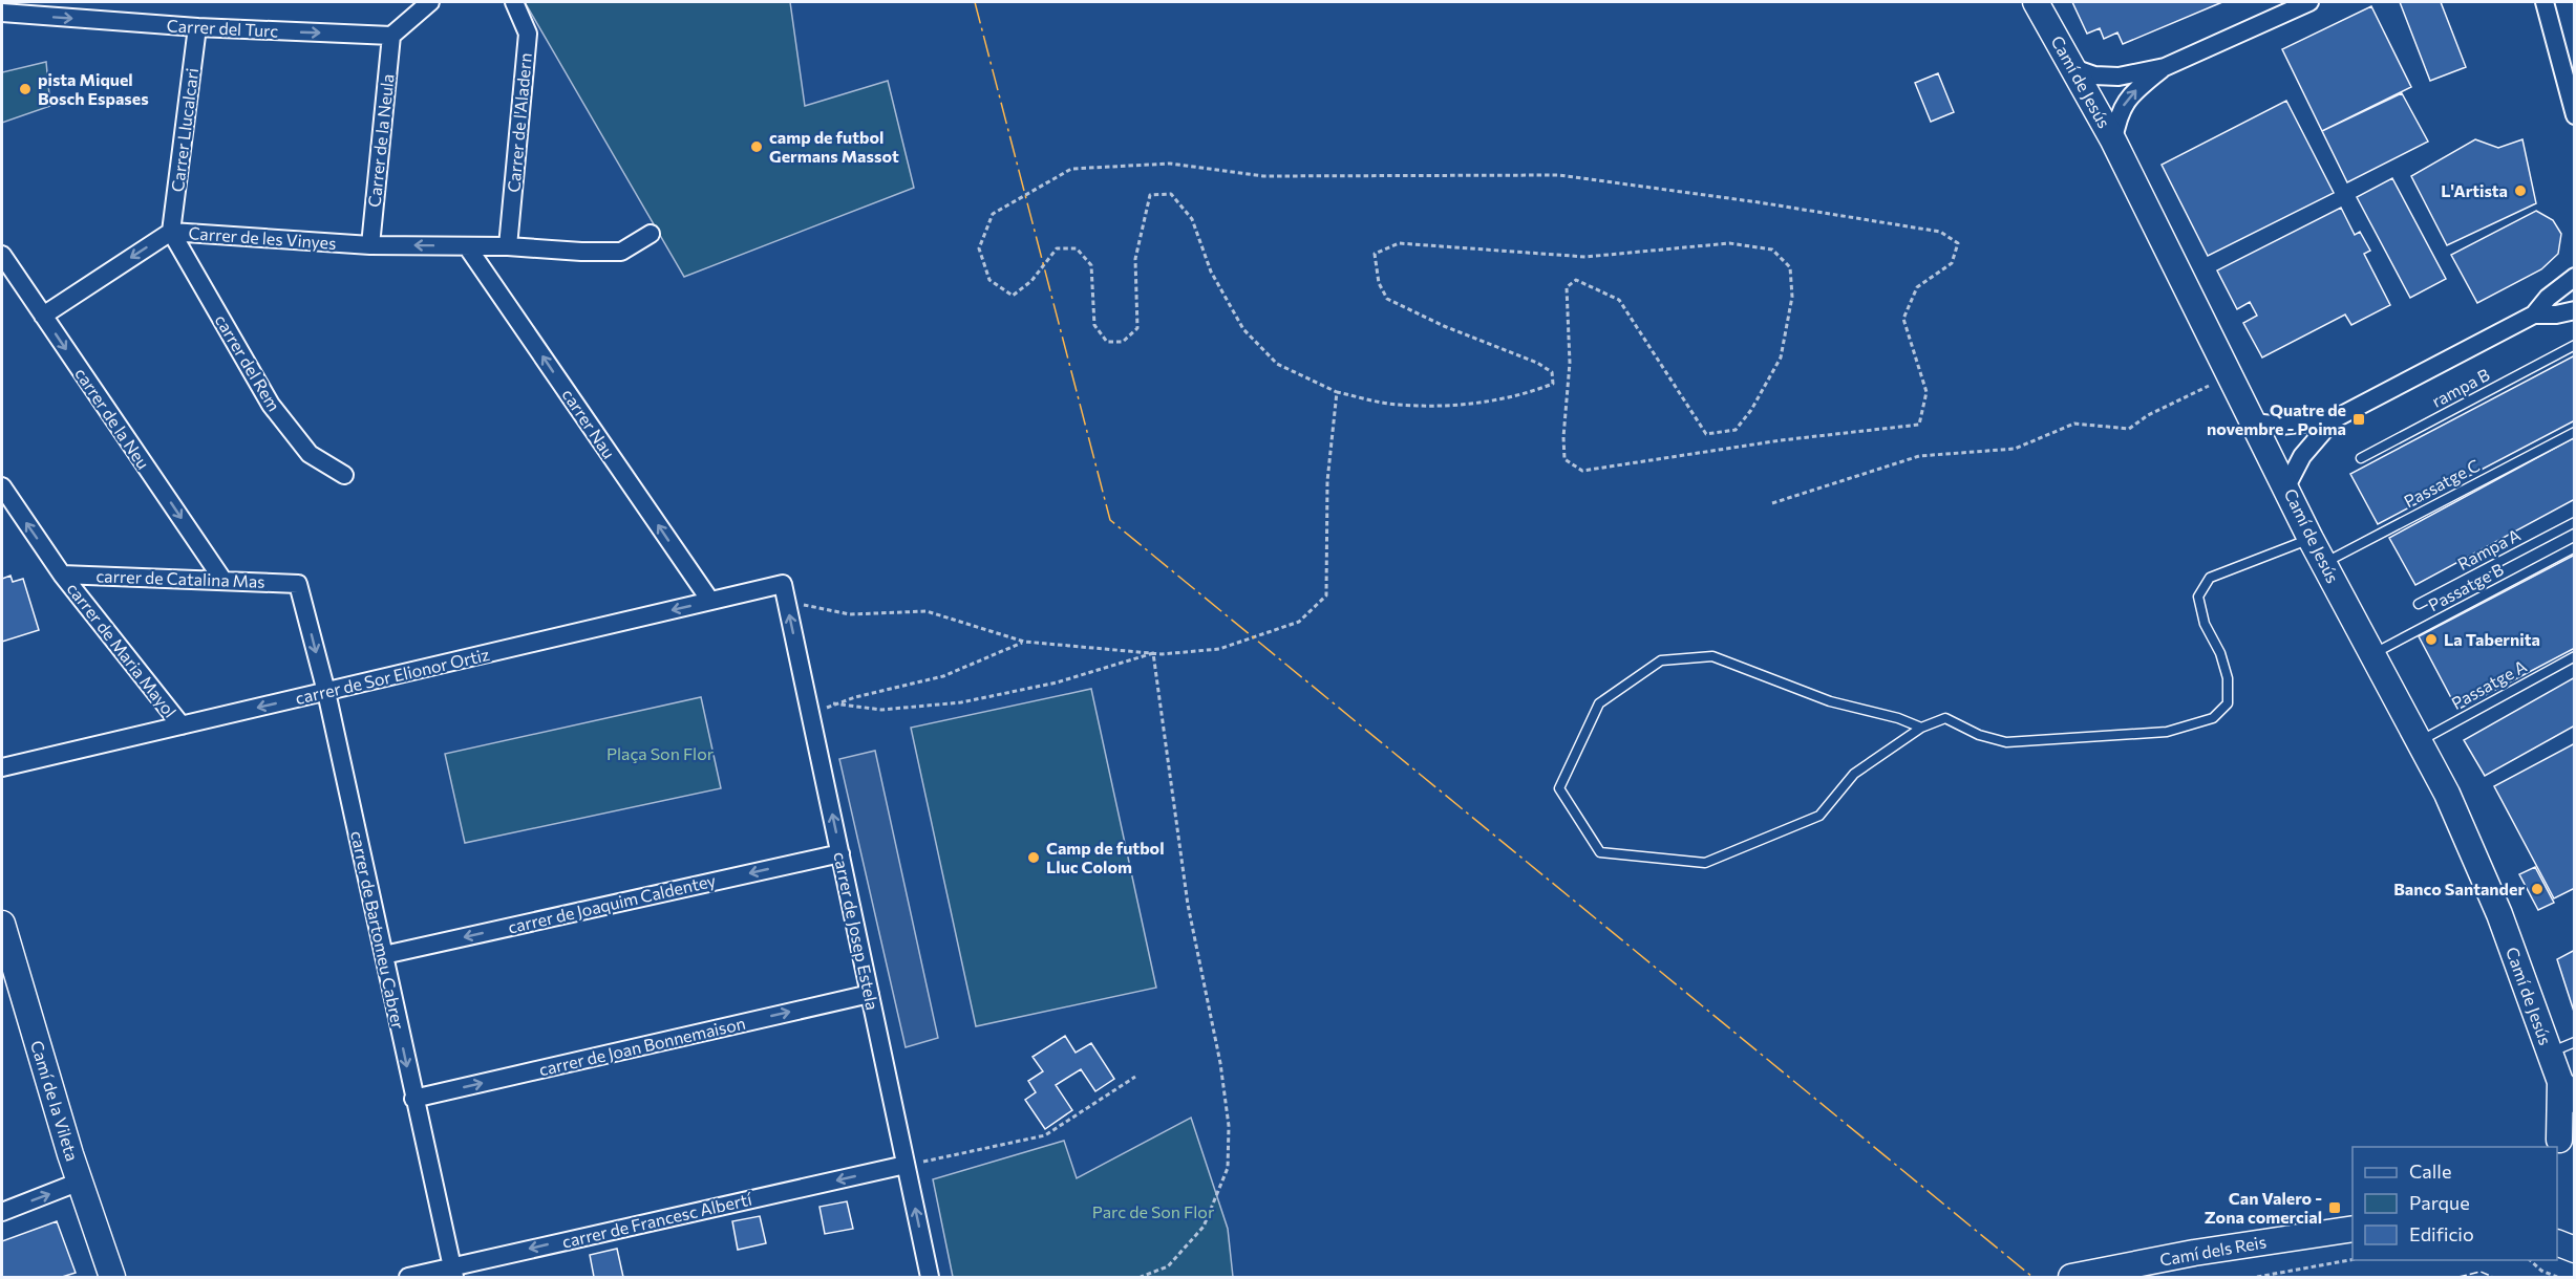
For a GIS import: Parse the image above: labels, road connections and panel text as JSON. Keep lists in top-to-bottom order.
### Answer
{
  "streets": {
    "street": [
      "Carrer del Turc",
      "Camí de Jesús",
      "Carrer de l'Aladern",
      "Carrer Llucalcari",
      "Carrer de la Neula",
      "Carrer de les Vinyes",
      "carrer del Rem",
      "carrer de la Neu",
      "carrer Nau",
      "carrer de Catalina Mas",
      "carrer de Maria Mayol",
      "carrer de Sor Elionor Ortiz",
      "carrer de Joaquim Caldentey",
      "carrer de Bartomeu Cabrer",
      "carrer de Josep Estela",
      "carrer de Joan Bonnemaison",
      "Camí de la Vileta",
      "carrer de Francesc Albertí",
      "Camí dels Reis"
    ],
    "lane": [
      "rampa B",
      "Passatge C",
      "Rampa A",
      "Passatge B",
      "Passatge A"
    ]
  },
  "crossings": [
    ["Carrer del Turc", "Carrer Llucalcari"],
    ["Carrer del Turc", "Carrer de la Neula"],
    ["Camí de Jesús", "Passatge C"],
    ["Camí de Jesús", "Passatge B"],
    ["Camí de Jesús", "Passatge A"],
    ["Carrer de l'Aladern", "Carrer de les Vinyes"],
    ["Carrer Llucalcari", "Carrer de les Vinyes"],
    ["Carrer Llucalcari", "carrer del Rem"],
    ["Carrer de la Neula", "Carrer de les Vinyes"],
    ["Carrer de les Vinyes", "carrer del Rem"],
    ["Carrer de les Vinyes", "carrer de la Neu"],
    ["Carrer de les Vinyes", "carrer Nau"],
    ["carrer de la Neu", "carrer de Catalina Mas"],
    ["carrer Nau", "carrer de Sor Elionor Ortiz"],
    ["carrer de Catalina Mas", "carrer de Maria Mayol"],
    ["carrer de Catalina Mas", "carrer de Bartomeu Cabrer"],
    ["carrer de Maria Mayol", "carrer de Sor Elionor Ortiz"],
    ["carrer de Sor Elionor Ortiz", "carrer de Bartomeu Cabrer"],
    ["carrer de Sor Elionor Ortiz", "carrer de Josep Estela"],
    ["carrer de Joaquim Caldentey", "carrer de Bartomeu Cabrer"],
    ["carrer de Joaquim Caldentey", "carrer de Josep Estela"],
    ["carrer de Bartomeu Cabrer", "carrer de Joan Bonnemaison"],
    ["carrer de Bartomeu Cabrer", "carrer de Francesc Albertí"],
    ["carrer de Josep Estela", "carrer de Joan Bonnemaison"],
    ["carrer de Josep Estela", "carrer de Francesc Albertí"]
  ],
  "one_way": [
    "Carrer del Turc",
    "Carrer de les Vinyes",
    "carrer de la Neu",
    "carrer Nau",
    "carrer de Maria Mayol",
    "carrer de Sor Elionor Ortiz",
    "carrer de Joaquim Caldentey",
    "carrer de Bartomeu Cabrer",
    "carrer de Josep Estela",
    "carrer de Joan Bonnemaison",
    "carrer de Francesc Albertí"
  ],
  "parks": ["Plaça Son Flor", "Parc de Son Flor"],
  "places": {
    "other": [
      "pista Miquel Bosch Espases",
      "camp de futbol Germans Massot",
      "L'Artista",
      "La Tabernita",
      "Camp de futbol Lluc Colom",
      "Banco Santander"
    ],
    "transit": ["Quatre de novembre - Poima", "Can Valero - Zona comercial"]
  },
  "legend": ["Calle", "Parque", "Edificio"]
}
